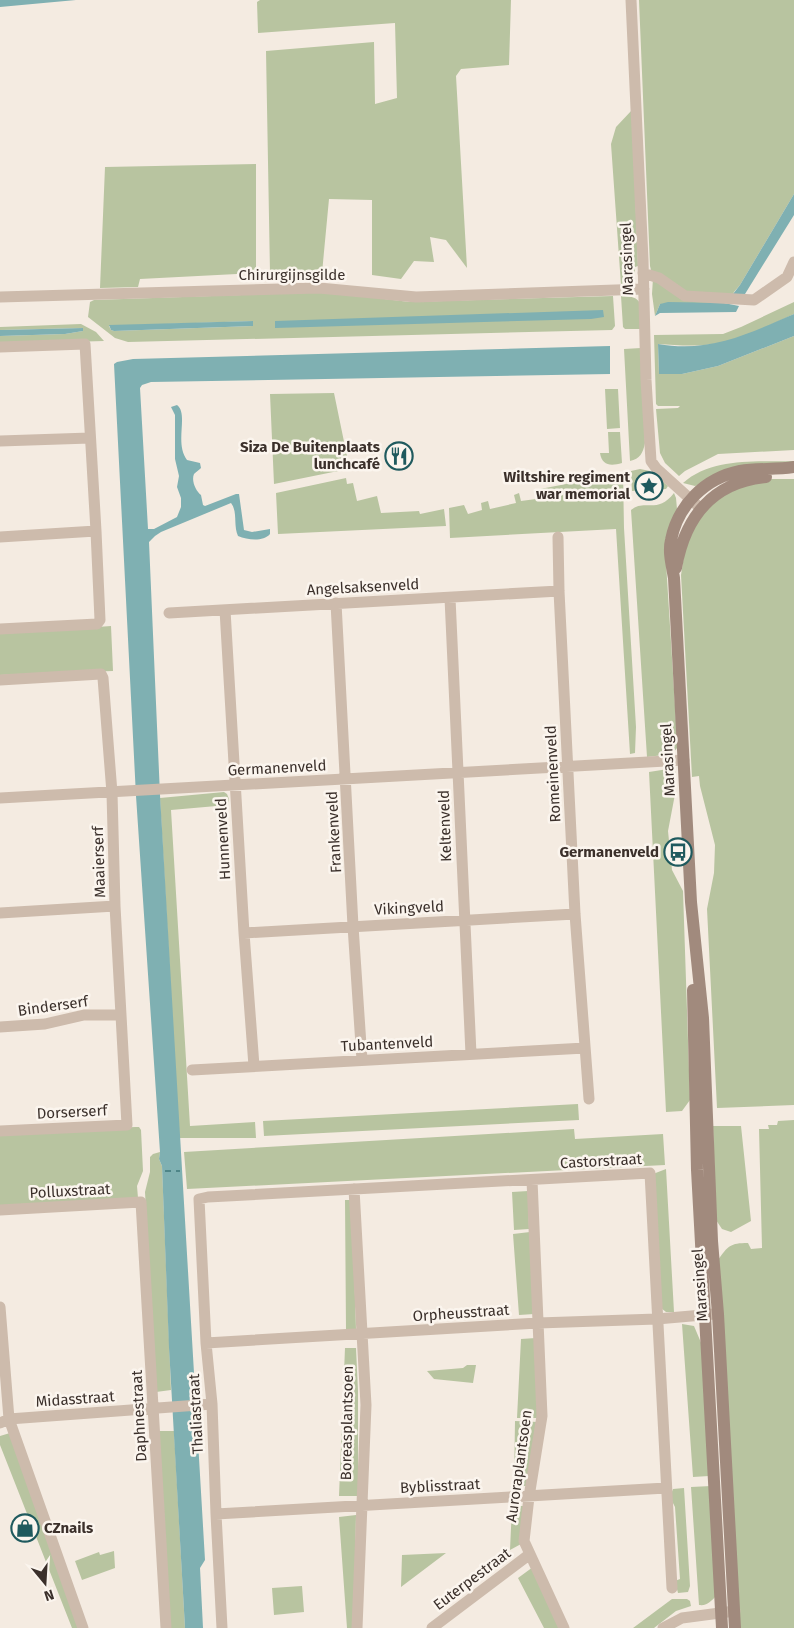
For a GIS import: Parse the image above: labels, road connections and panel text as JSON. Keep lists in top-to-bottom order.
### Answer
{
  "streets": {
    "street": [
      "Marasingel",
      "Chirurgijnsgilde",
      "Angelsaksenveld",
      "Germanenveld",
      "Romeinenveld",
      "Keltenveld",
      "Frankenveld",
      "Hunnenveld",
      "Maaierserf",
      "Vikingveld",
      "Binderserf",
      "Tubantenveld",
      "Dorserserf",
      "Castorstraat",
      "Polluxstraat",
      "Orpheusstraat",
      "Midasstraat",
      "Thaliastraat",
      "Daphnestraat",
      "Boreasplantsoen",
      "Auroraplantsoen",
      "Byblisstraat",
      "Euterpestraat"
    ]
  },
  "crossings": [
    ["Marasingel", "Chirurgijnsgilde"],
    ["Marasingel", "Germanenveld"],
    ["Marasingel", "Orpheusstraat"],
    ["Angelsaksenveld", "Romeinenveld"],
    ["Angelsaksenveld", "Keltenveld"],
    ["Angelsaksenveld", "Frankenveld"],
    ["Angelsaksenveld", "Hunnenveld"],
    ["Germanenveld", "Romeinenveld"],
    ["Germanenveld", "Keltenveld"],
    ["Germanenveld", "Frankenveld"],
    ["Germanenveld", "Hunnenveld"],
    ["Germanenveld", "Maaierserf"],
    ["Romeinenveld", "Vikingveld"],
    ["Romeinenveld", "Tubantenveld"],
    ["Keltenveld", "Vikingveld"],
    ["Keltenveld", "Tubantenveld"],
    ["Frankenveld", "Vikingveld"],
    ["Frankenveld", "Tubantenveld"],
    ["Hunnenveld", "Vikingveld"],
    ["Hunnenveld", "Tubantenveld"],
    ["Binderserf", "Dorserserf"],
    ["Castorstraat", "Orpheusstraat"],
    ["Castorstraat", "Thaliastraat"],
    ["Castorstraat", "Boreasplantsoen"],
    ["Castorstraat", "Auroraplantsoen"],
    ["Castorstraat", "Byblisstraat"],
    ["Polluxstraat", "Daphnestraat"],
    ["Orpheusstraat", "Thaliastraat"],
    ["Orpheusstraat", "Boreasplantsoen"],
    ["Orpheusstraat", "Auroraplantsoen"],
    ["Midasstraat", "Thaliastraat"],
    ["Midasstraat", "Daphnestraat"],
    ["Thaliastraat", "Byblisstraat"],
    ["Boreasplantsoen", "Byblisstraat"],
    ["Auroraplantsoen", "Byblisstraat"],
    ["Auroraplantsoen", "Euterpestraat"]
  ],
  "places": {
    "restaurant": ["Siza De Buitenplaats lunchcafé"],
    "place": ["Wiltshire regiment war memorial"],
    "bus stop": ["Germanenveld"],
    "shop": ["CZnails"]
  },
  "north": "bottom"
}
